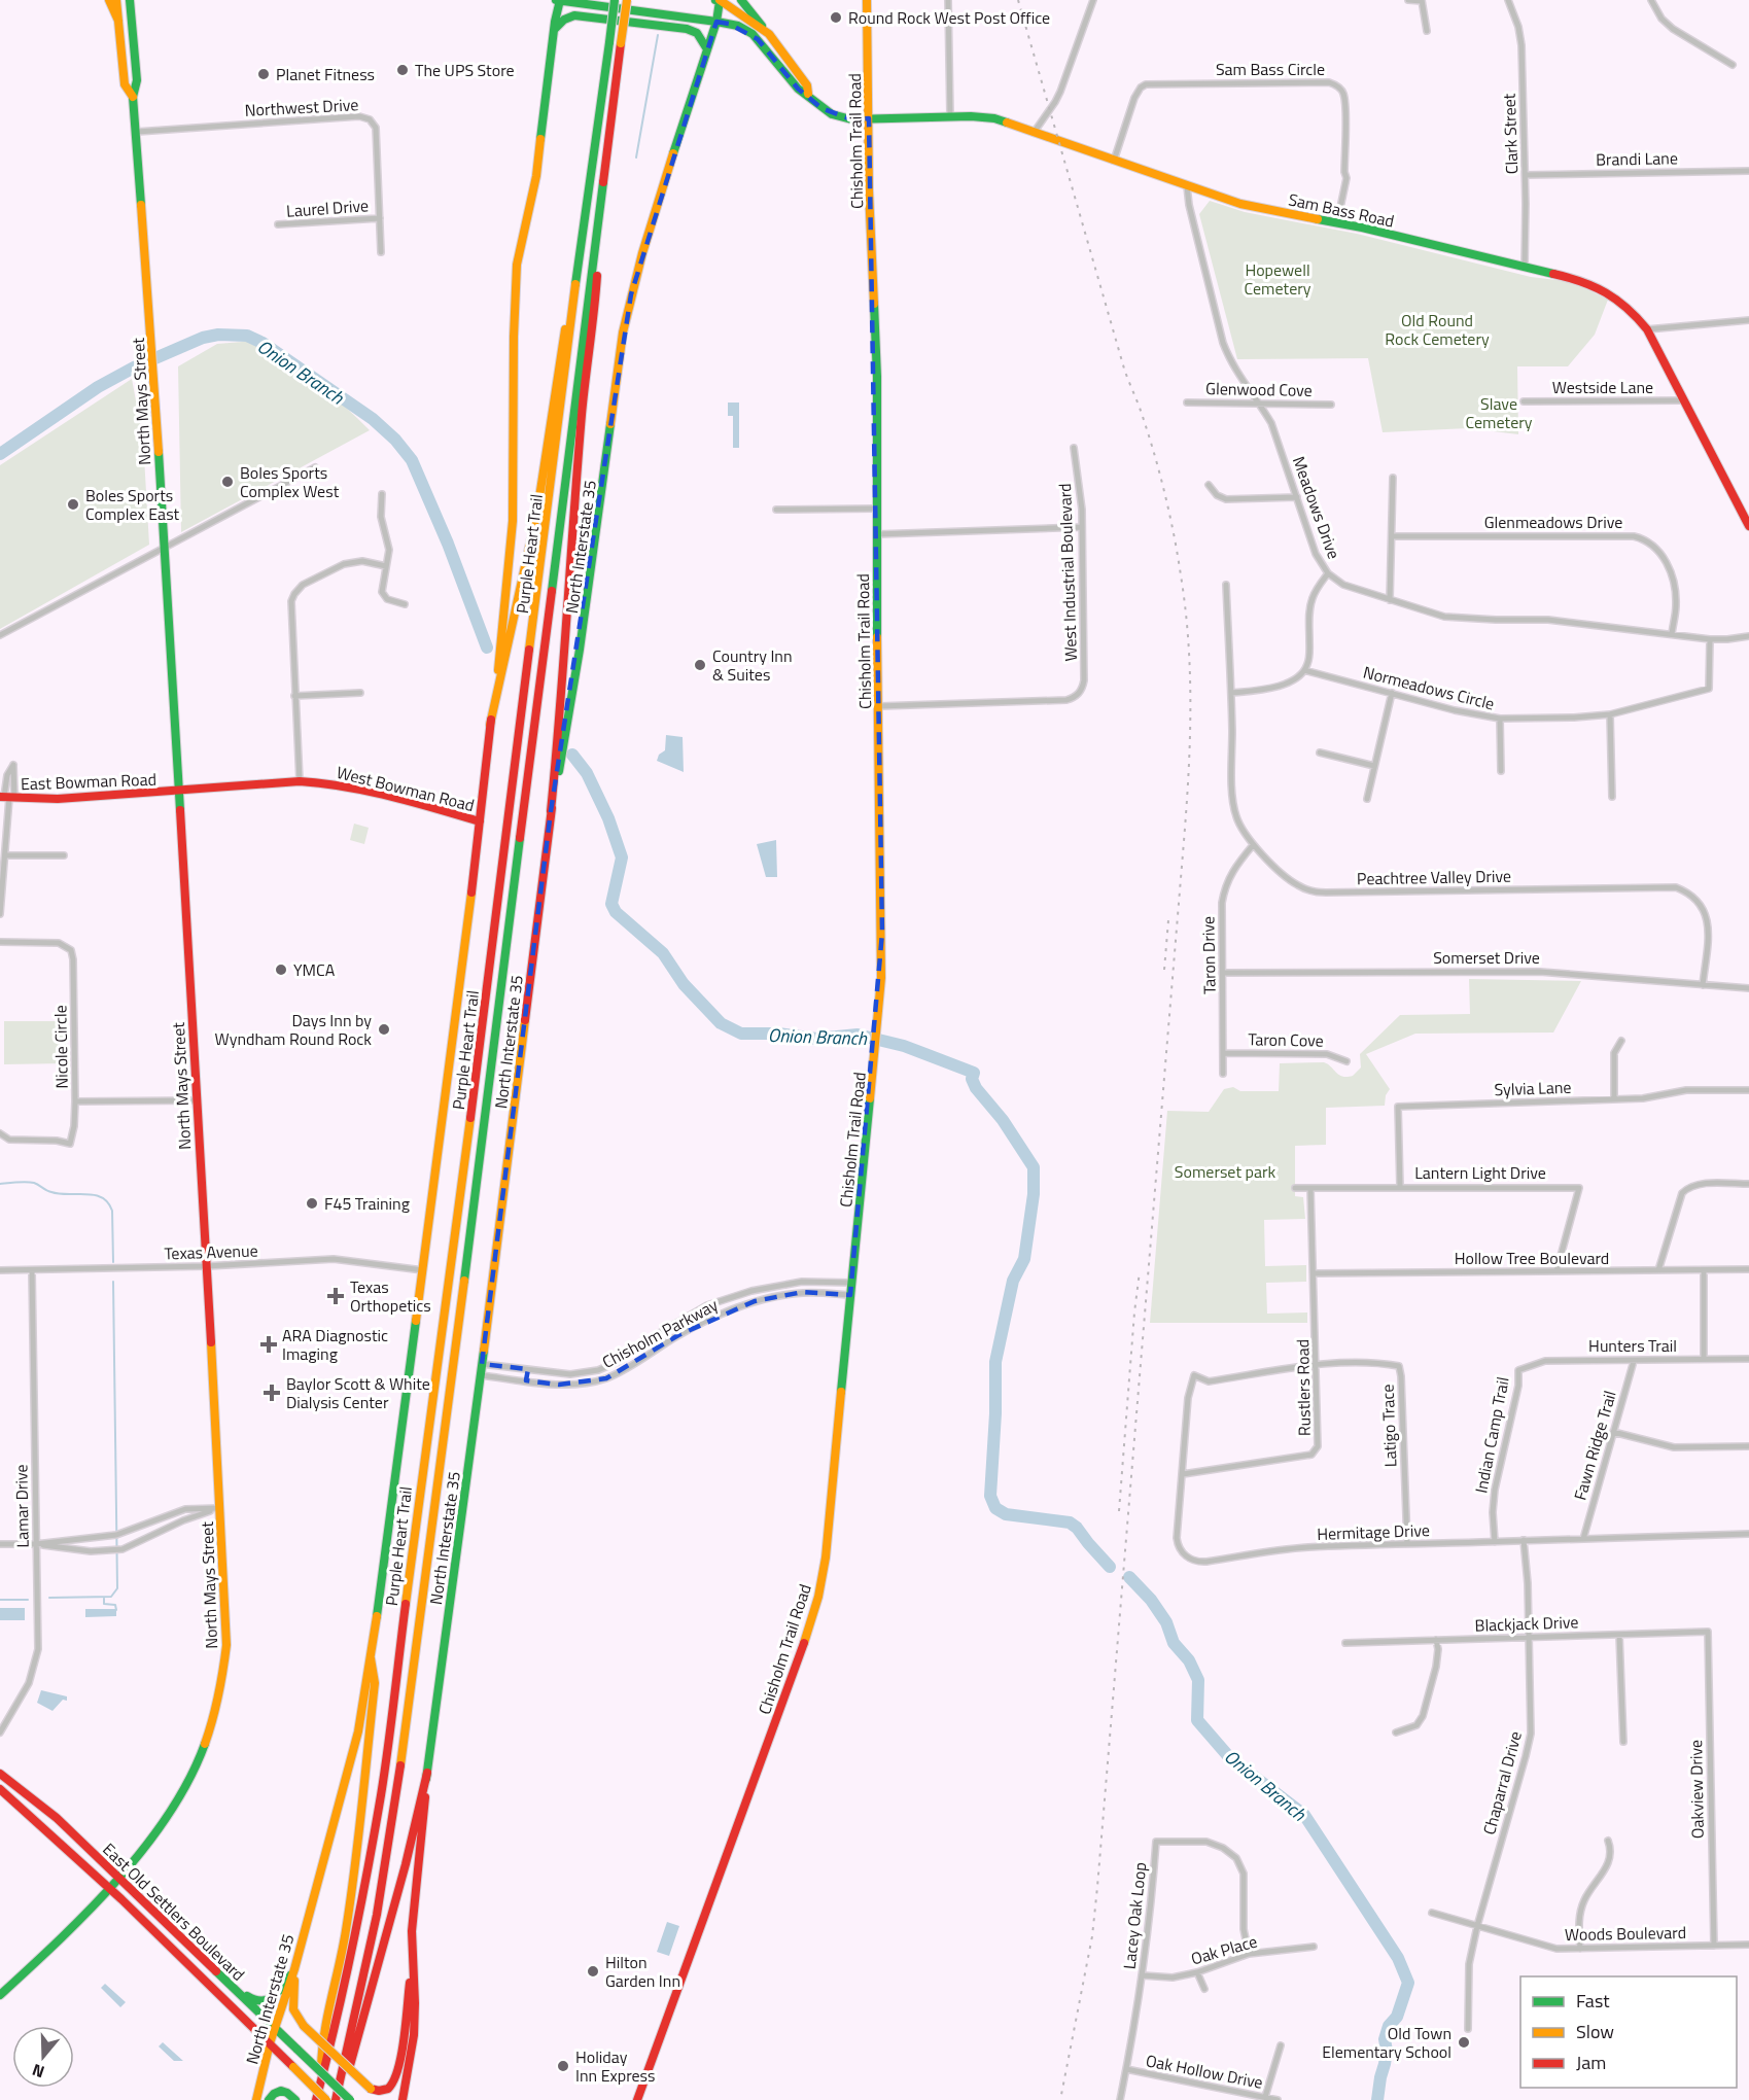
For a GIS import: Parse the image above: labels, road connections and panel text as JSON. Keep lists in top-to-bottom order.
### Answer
{
  "streets": {
    "main road": [
      "Chisholm Trail Road",
      "Sam Bass Road",
      "North Mays Street",
      "North Interstate 35",
      "Purple Heart Trail",
      "East Bowman Road",
      "West Bowman Road",
      "East Old Settlers Boulevard"
    ],
    "street": [
      "Sam Bass Circle",
      "Northwest Drive",
      "Clark Street",
      "Brandi Lane",
      "Laurel Drive",
      "Westside Lane",
      "Glenwood Cove",
      "Meadows Drive",
      "Glenmeadows Drive",
      "West Industrial Boulevard",
      "Normeadows Circle",
      "Peachtree Valley Drive",
      "Taron Drive",
      "Somerset Drive",
      "Taron Cove",
      "Nicole Circle",
      "Sylvia Lane",
      "Lantern Light Drive",
      "Texas Avenue",
      "Hollow Tree Boulevard",
      "Chisholm Parkway",
      "Hunters Trail",
      "Rustlers Road",
      "Latigo Trace",
      "Indian Camp Trail",
      "Fawn Ridge Trail",
      "Lamar Drive",
      "Hermitage Drive",
      "Blackjack Drive",
      "Chaparral Drive",
      "Oakview Drive",
      "Lacey Oak Loop",
      "Woods Boulevard",
      "Oak Place",
      "Oak Hollow Drive"
    ]
  },
  "crossings": [
    ["Sam Bass Circle", "Sam Bass Road"],
    ["Northwest Drive", "Laurel Drive"],
    ["Northwest Drive", "North Mays Street"],
    ["Clark Street", "Brandi Lane"],
    ["Clark Street", "Sam Bass Road"],
    ["Chisholm Trail Road", "Sam Bass Road"],
    ["Chisholm Trail Road", "West Industrial Boulevard"],
    ["Chisholm Trail Road", "Chisholm Parkway"],
    ["Sam Bass Road", "Westside Lane"],
    ["Sam Bass Road", "Meadows Drive"],
    ["Sam Bass Road", "North Interstate 35"],
    ["Glenwood Cove", "Meadows Drive"],
    ["North Mays Street", "East Bowman Road"],
    ["North Mays Street", "West Bowman Road"],
    ["North Mays Street", "Texas Avenue"],
    ["North Mays Street", "East Old Settlers Boulevard"],
    ["Meadows Drive", "Glenmeadows Drive"],
    ["Meadows Drive", "Normeadows Circle"],
    ["North Interstate 35", "West Bowman Road"],
    ["North Interstate 35", "Texas Avenue"],
    ["North Interstate 35", "Chisholm Parkway"],
    ["North Interstate 35", "East Old Settlers Boulevard"],
    ["East Bowman Road", "West Bowman Road"],
    ["Peachtree Valley Drive", "Taron Drive"],
    ["Peachtree Valley Drive", "Somerset Drive"],
    ["Taron Drive", "Somerset Drive"],
    ["Taron Drive", "Taron Cove"],
    ["Sylvia Lane", "Lantern Light Drive"],
    ["Lantern Light Drive", "Hollow Tree Boulevard"],
    ["Lantern Light Drive", "Rustlers Road"],
    ["Texas Avenue", "Lamar Drive"],
    ["Hollow Tree Boulevard", "Rustlers Road"],
    ["Hunters Trail", "Indian Camp Trail"],
    ["Hunters Trail", "Fawn Ridge Trail"],
    ["Rustlers Road", "Latigo Trace"],
    ["Rustlers Road", "Hermitage Drive"],
    ["Latigo Trace", "Hermitage Drive"],
    ["Indian Camp Trail", "Hermitage Drive"],
    ["Fawn Ridge Trail", "Hermitage Drive"],
    ["Hermitage Drive", "Chaparral Drive"],
    ["Blackjack Drive", "Chaparral Drive"],
    ["Blackjack Drive", "Oakview Drive"],
    ["Chaparral Drive", "Woods Boulevard"],
    ["Oakview Drive", "Woods Boulevard"],
    ["Lacey Oak Loop", "Oak Place"],
    ["Lacey Oak Loop", "Oak Hollow Drive"]
  ],
  "water": ["Onion Branch"],
  "parks": [
    "Hopewell Cemetery",
    "Old Round Rock Cemetery",
    "Slave Cemetery",
    "Somerset park"
  ],
  "places": {
    "other": [
      "Round Rock West Post Office",
      "The UPS Store",
      "Planet Fitness",
      "Boles Sports Complex West",
      "Boles Sports Complex East",
      "Country Inn & Suites",
      "YMCA",
      "Days Inn by Wyndham Round Rock",
      "F45 Training",
      "Hilton Garden Inn",
      "Old Town Elementary School",
      "Holiday Inn Express"
    ],
    "health": ["Texas Orthopetics", "ARA Diagnostic Imaging", "Baylor Scott & White Dialysis Center"]
  },
  "legend": ["Fast", "Slow", "Jam"],
  "north": "bottom"
}
